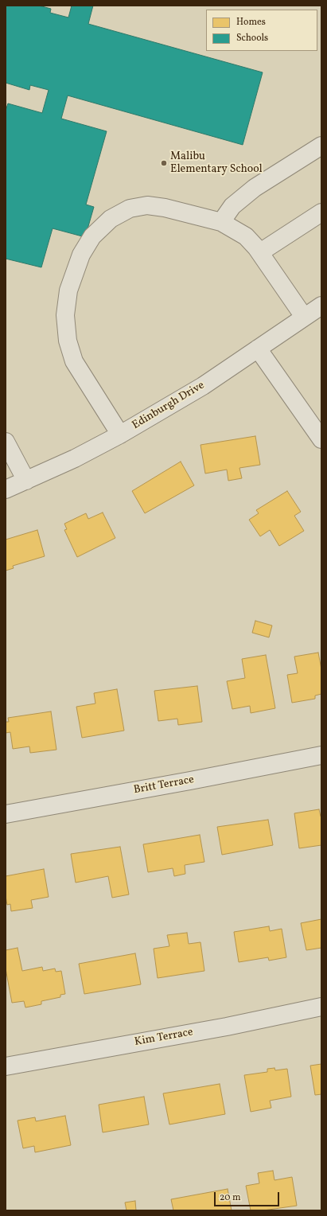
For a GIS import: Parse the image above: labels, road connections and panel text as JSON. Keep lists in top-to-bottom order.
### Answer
{
  "streets": {
    "street": ["Edinburgh Drive", "Britt Terrace", "Kim Terrace"]
  },
  "places": ["Malibu Elementary School"],
  "legend": ["Homes", "Schools"],
  "scale_bar": "20 m"
}
